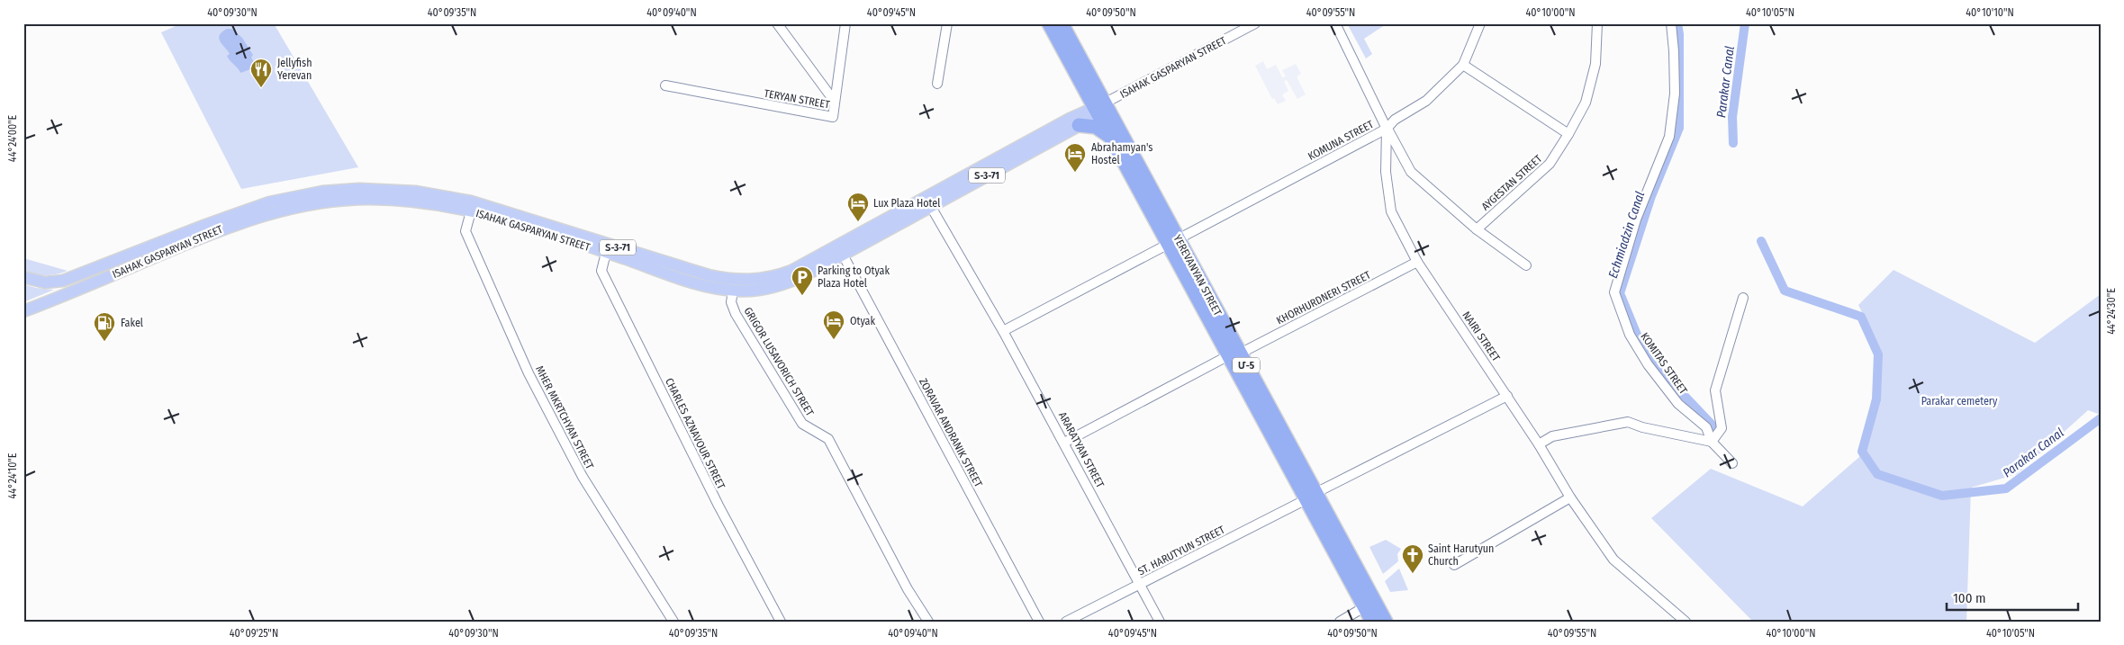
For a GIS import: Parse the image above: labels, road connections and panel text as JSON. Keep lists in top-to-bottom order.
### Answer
{
  "streets": {
    "highway": ["YEREVANYAN STREET", "Մ-5"],
    "main road": ["ISAHAK GASPARYAN STREET", "Տ-3-71"],
    "street": [
      "TERYAN STREET",
      "KOMUNA STREET",
      "AYGESTAN STREET",
      "KHORHURDNERI STREET",
      "NAIRI STREET",
      "GRIGOR LUSAVORICH STREET",
      "KOMITAS STREET",
      "MHER MKRTCHYAN STREET",
      "ZORAVAR ANDRANIK STREET",
      "CHARLES AZNAVOUR STREET",
      "ARARATYAN STREET",
      "ST. HARUTYUN STREET"
    ]
  },
  "crossings": [
    ["ISAHAK GASPARYAN STREET", "YEREVANYAN STREET"],
    ["ISAHAK GASPARYAN STREET", "GRIGOR LUSAVORICH STREET"],
    ["ISAHAK GASPARYAN STREET", "MHER MKRTCHYAN STREET"],
    ["ISAHAK GASPARYAN STREET", "ZORAVAR ANDRANIK STREET"],
    ["ISAHAK GASPARYAN STREET", "CHARLES AZNAVOUR STREET"],
    ["ISAHAK GASPARYAN STREET", "ARARATYAN STREET"],
    ["KOMUNA STREET", "YEREVANYAN STREET"],
    ["KOMUNA STREET", "NAIRI STREET"],
    ["KOMUNA STREET", "ARARATYAN STREET"],
    ["YEREVANYAN STREET", "KHORHURDNERI STREET"],
    ["YEREVANYAN STREET", "ST. HARUTYUN STREET"],
    ["KHORHURDNERI STREET", "NAIRI STREET"],
    ["KHORHURDNERI STREET", "ARARATYAN STREET"],
    ["NAIRI STREET", "ST. HARUTYUN STREET"],
    ["ARARATYAN STREET", "ST. HARUTYUN STREET"]
  ],
  "water": ["Parakar Canal", "Echmiadzin Canal"],
  "parks": ["Parakar cemetery"],
  "places": {
    "restaurant": ["Jellyfish Yerevan"],
    "hotel": ["Abrahamyan's Hostel", "Lux Plaza Hotel", "Otyak"],
    "parking": ["Parking to Otyak Plaza Hotel"],
    "fuel station": ["Fakel"],
    "church": ["Saint Harutyun Church"]
  },
  "scale_bar": "100 m",
  "coordinates": [
    "40°09'30\"N",
    "40°09'35\"N",
    "40°09'40\"N",
    "40°09'45\"N",
    "40°09'50\"N",
    "40°09'55\"N",
    "40°10'00\"N",
    "40°10'05\"N",
    "40°10'10\"N",
    "44°24'00\"E",
    "44°24'30\"E",
    "44°24'10\"E",
    "40°09'25\"N"
  ]
}
